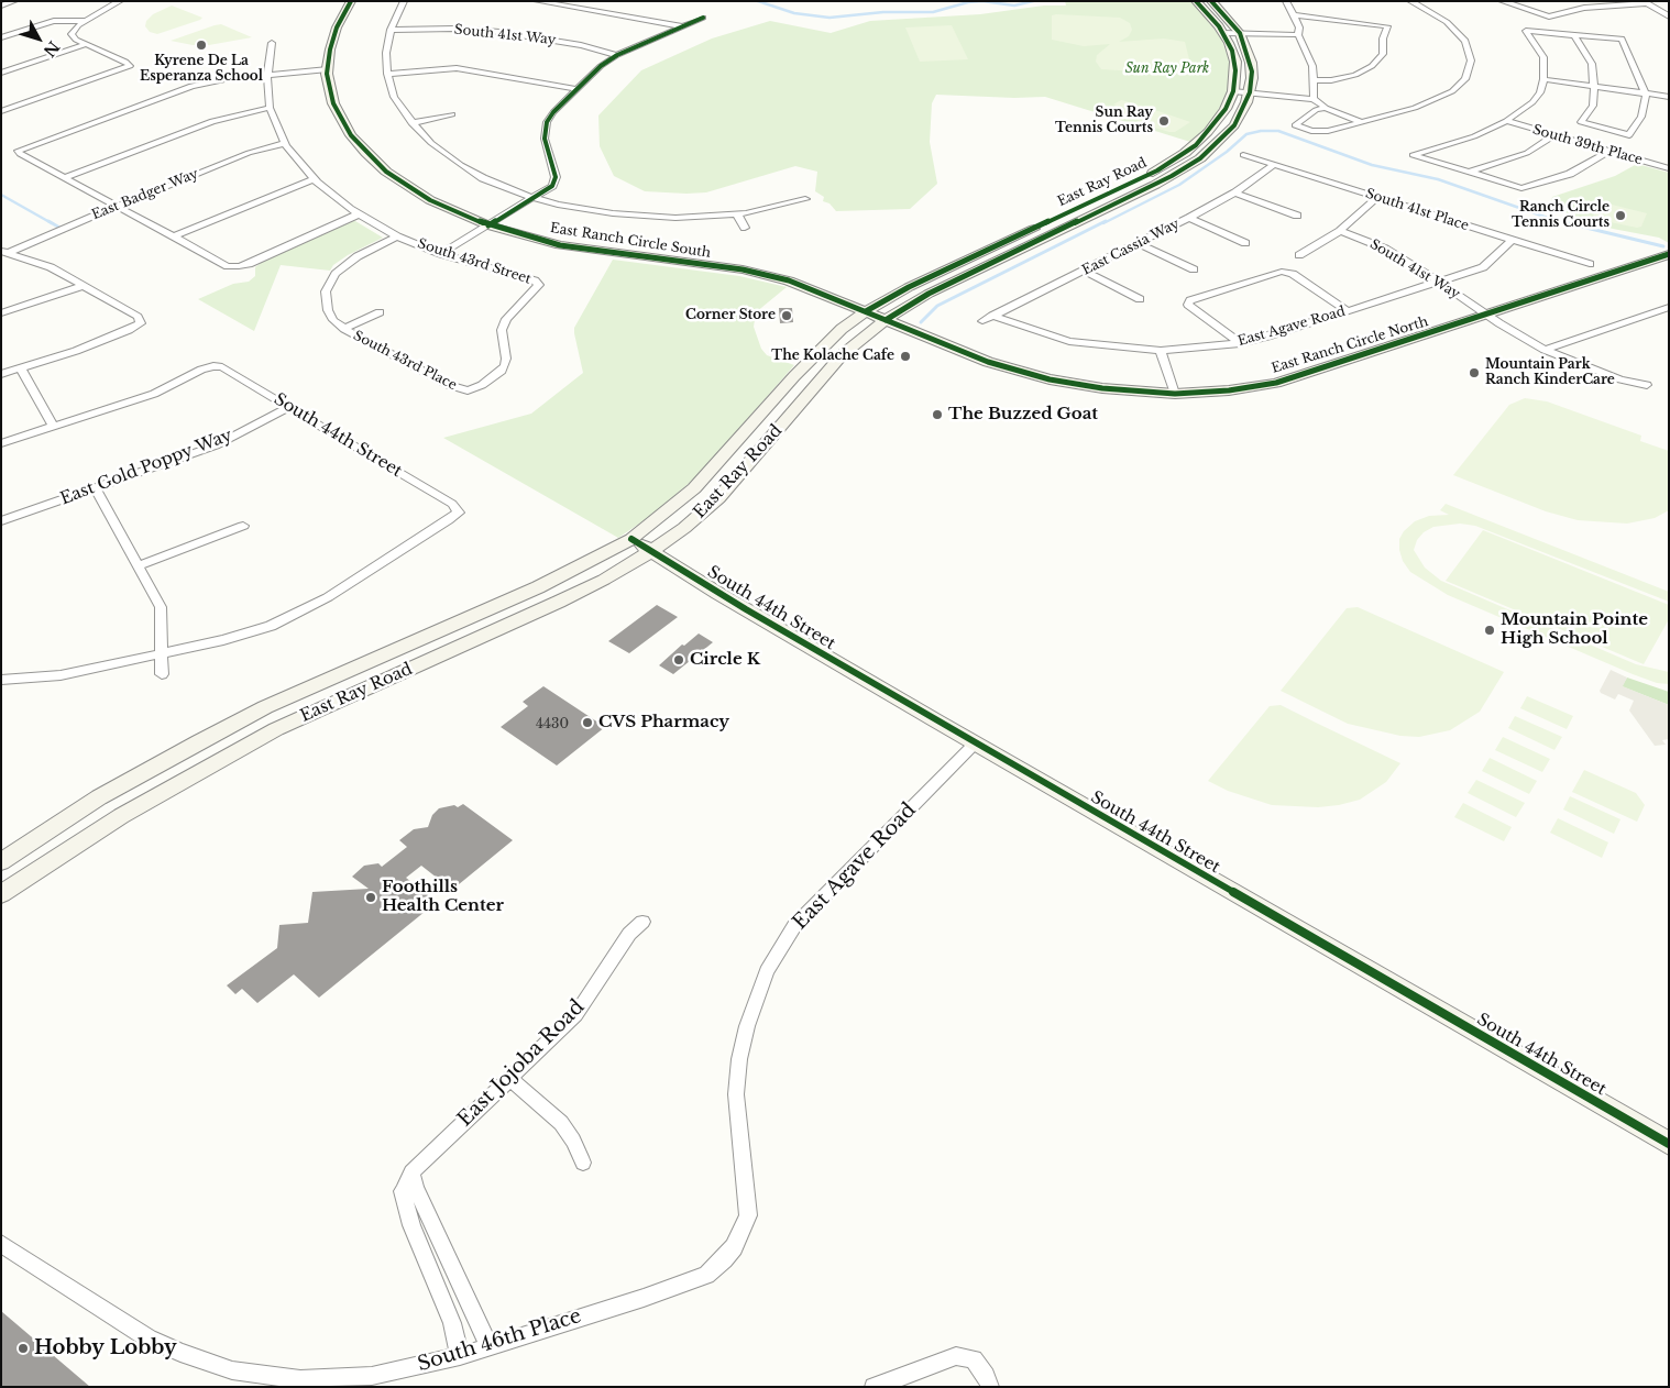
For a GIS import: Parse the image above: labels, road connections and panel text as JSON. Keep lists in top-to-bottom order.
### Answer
{
  "streets": {
    "main road": ["East Ray Road", "East Ranch Circle North", "South 44th Street"],
    "street": [
      "South 41st Way",
      "South 39th Place",
      "East Badger Way",
      "South 41st Place",
      "East Ranch Circle South",
      "East Cassia Way",
      "South 43rd Street",
      "East Agave Road",
      "South 43rd Place",
      "East Gold Poppy Way",
      "East Jojoba Road",
      "South 46th Place"
    ]
  },
  "crossings": [
    ["South 41st Way", "East Agave Road"],
    ["South 41st Way", "East Ranch Circle North"],
    ["East Ray Road", "East Ranch Circle South"],
    ["East Ray Road", "East Ranch Circle North"],
    ["East Ray Road", "South 44th Street"],
    ["East Badger Way", "South 43rd Street"],
    ["South 41st Place", "East Cassia Way"],
    ["South 41st Place", "East Agave Road"],
    ["East Ranch Circle South", "East Ranch Circle North"],
    ["East Cassia Way", "East Agave Road"],
    ["South 43rd Street", "South 43rd Place"],
    ["East Agave Road", "South 44th Street"],
    ["East Agave Road", "South 46th Place"],
    ["South 44th Street", "East Gold Poppy Way"]
  ],
  "parks": ["Sun Ray Park"],
  "places": [
    "Kyrene De La Esperanza School",
    "Sun Ray Tennis Courts",
    "Ranch Circle Tennis Courts",
    "Corner Store",
    "The Kolache Cafe",
    "Mountain Park Ranch KinderCare",
    "The Buzzed Goat",
    "Mountain Pointe High School",
    "Circle K",
    "CVS Pharmacy",
    "Foothills Health Center",
    "Hobby Lobby"
  ],
  "house_numbers": ["4430"],
  "north": "bottom right"
}
